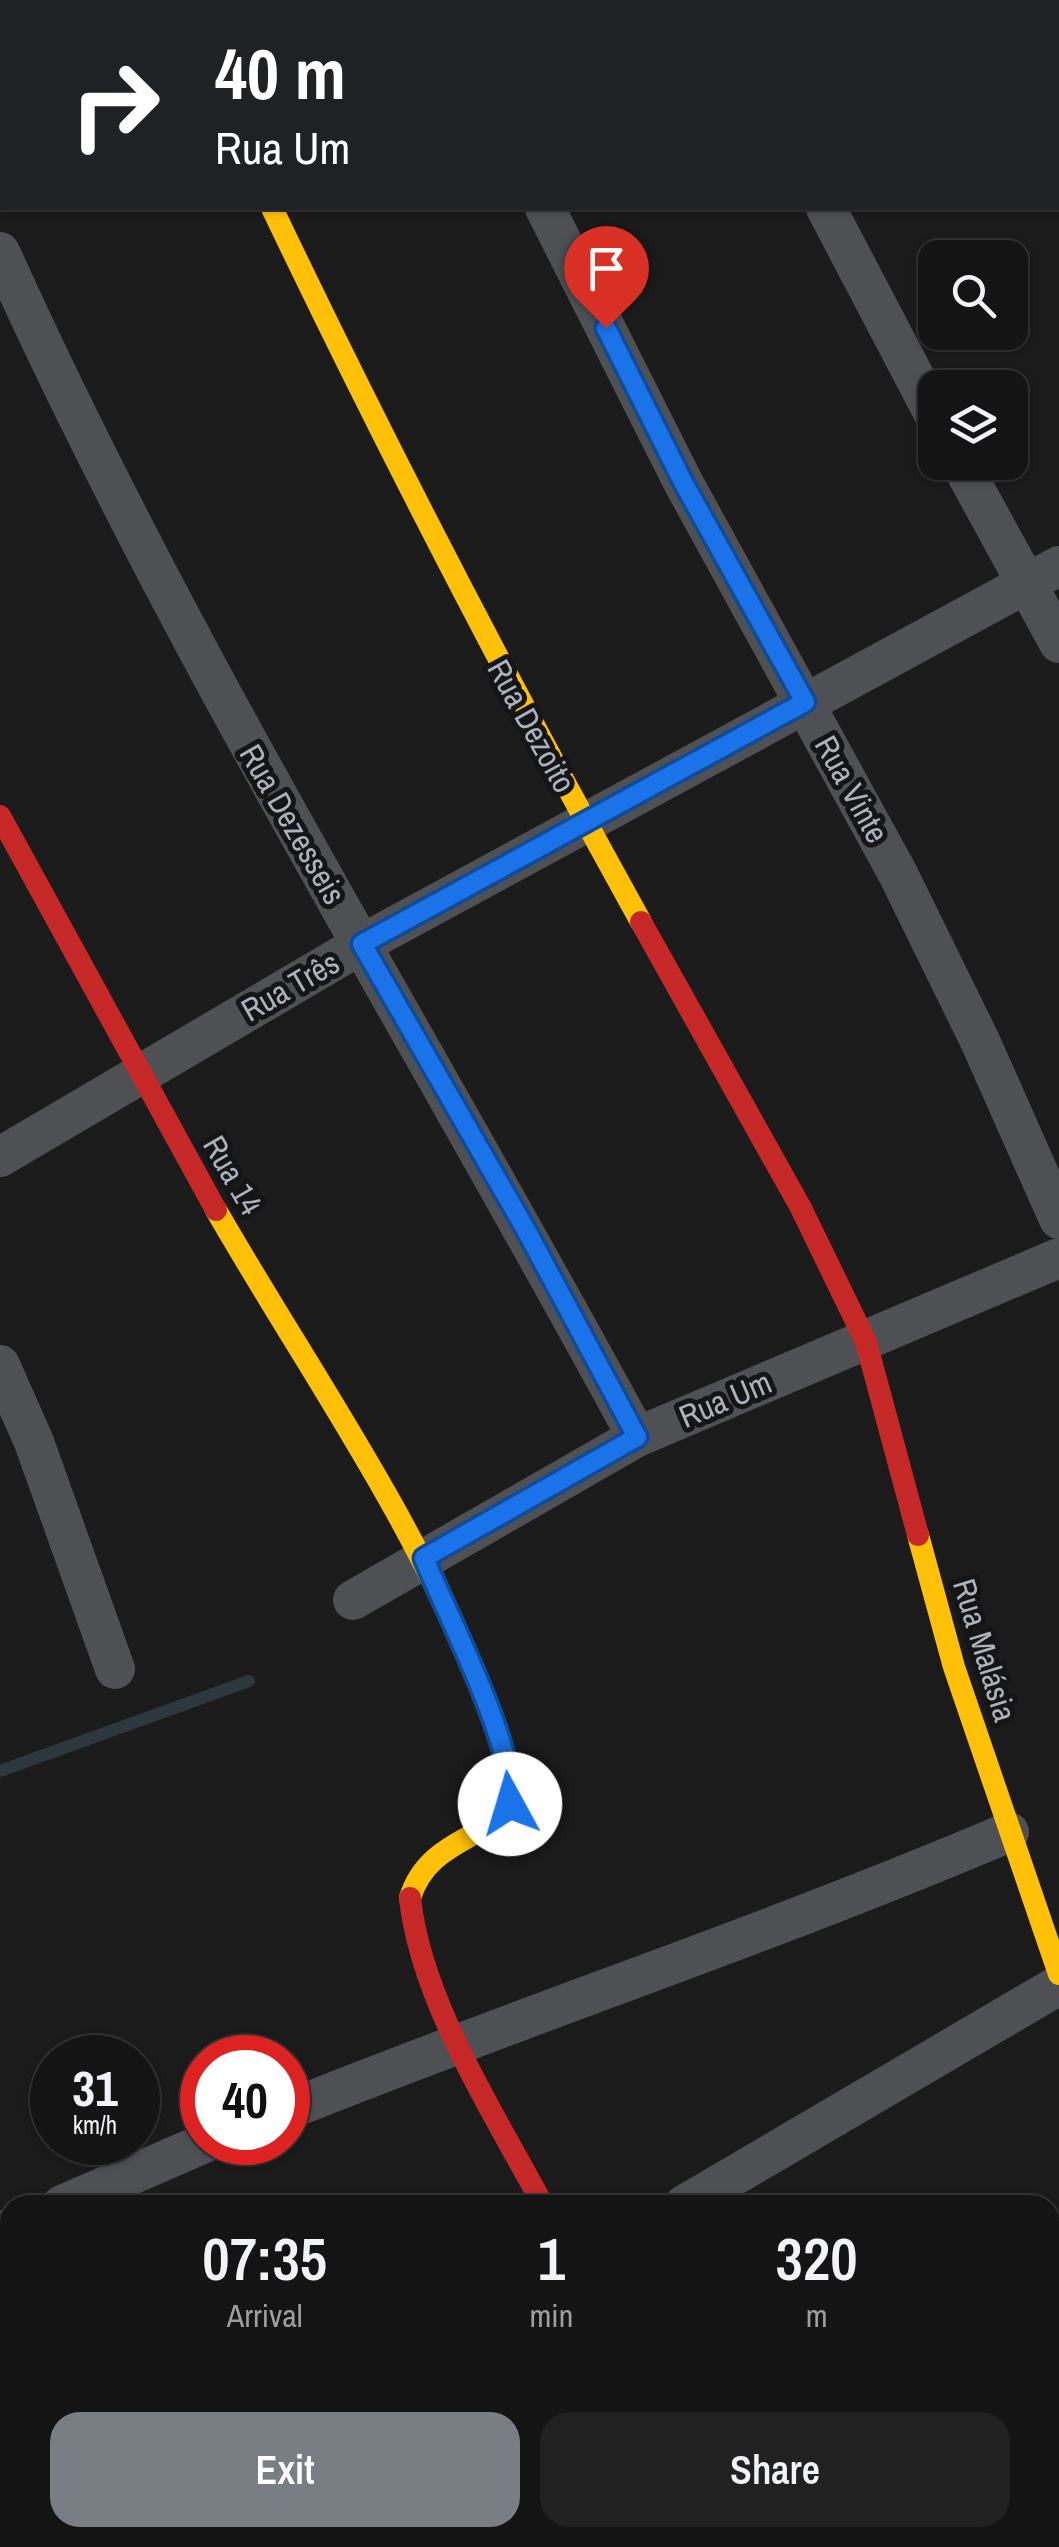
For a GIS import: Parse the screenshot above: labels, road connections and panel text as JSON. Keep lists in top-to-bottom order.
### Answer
{
  "streets": {
    "street": [
      "Rua Dezoito",
      "Rua Vinte",
      "Rua Dezesseis",
      "Rua Três",
      "Rua 14",
      "Rua Um",
      "Rua Malásia"
    ]
  },
  "crossings": [
    ["Rua Dezoito", "Rua Três"],
    ["Rua Dezoito", "Rua Um"],
    ["Rua Dezoito", "Rua Malásia"],
    ["Rua Vinte", "Rua Três"],
    ["Rua Dezesseis", "Rua Três"],
    ["Rua Dezesseis", "Rua Um"],
    ["Rua Três", "Rua 14"],
    ["Rua 14", "Rua Um"],
    ["Rua Um", "Rua Malásia"]
  ],
  "page": {
    "turn": ["40 m", "Rua Um"],
    "speed": "31 km/h",
    "limit": "40",
    "eta": [
      "07:35",
      "Arrival",
      "1",
      "min",
      "320",
      "m"
    ],
    "buttons": ["Exit", "Share"]
  }
}
